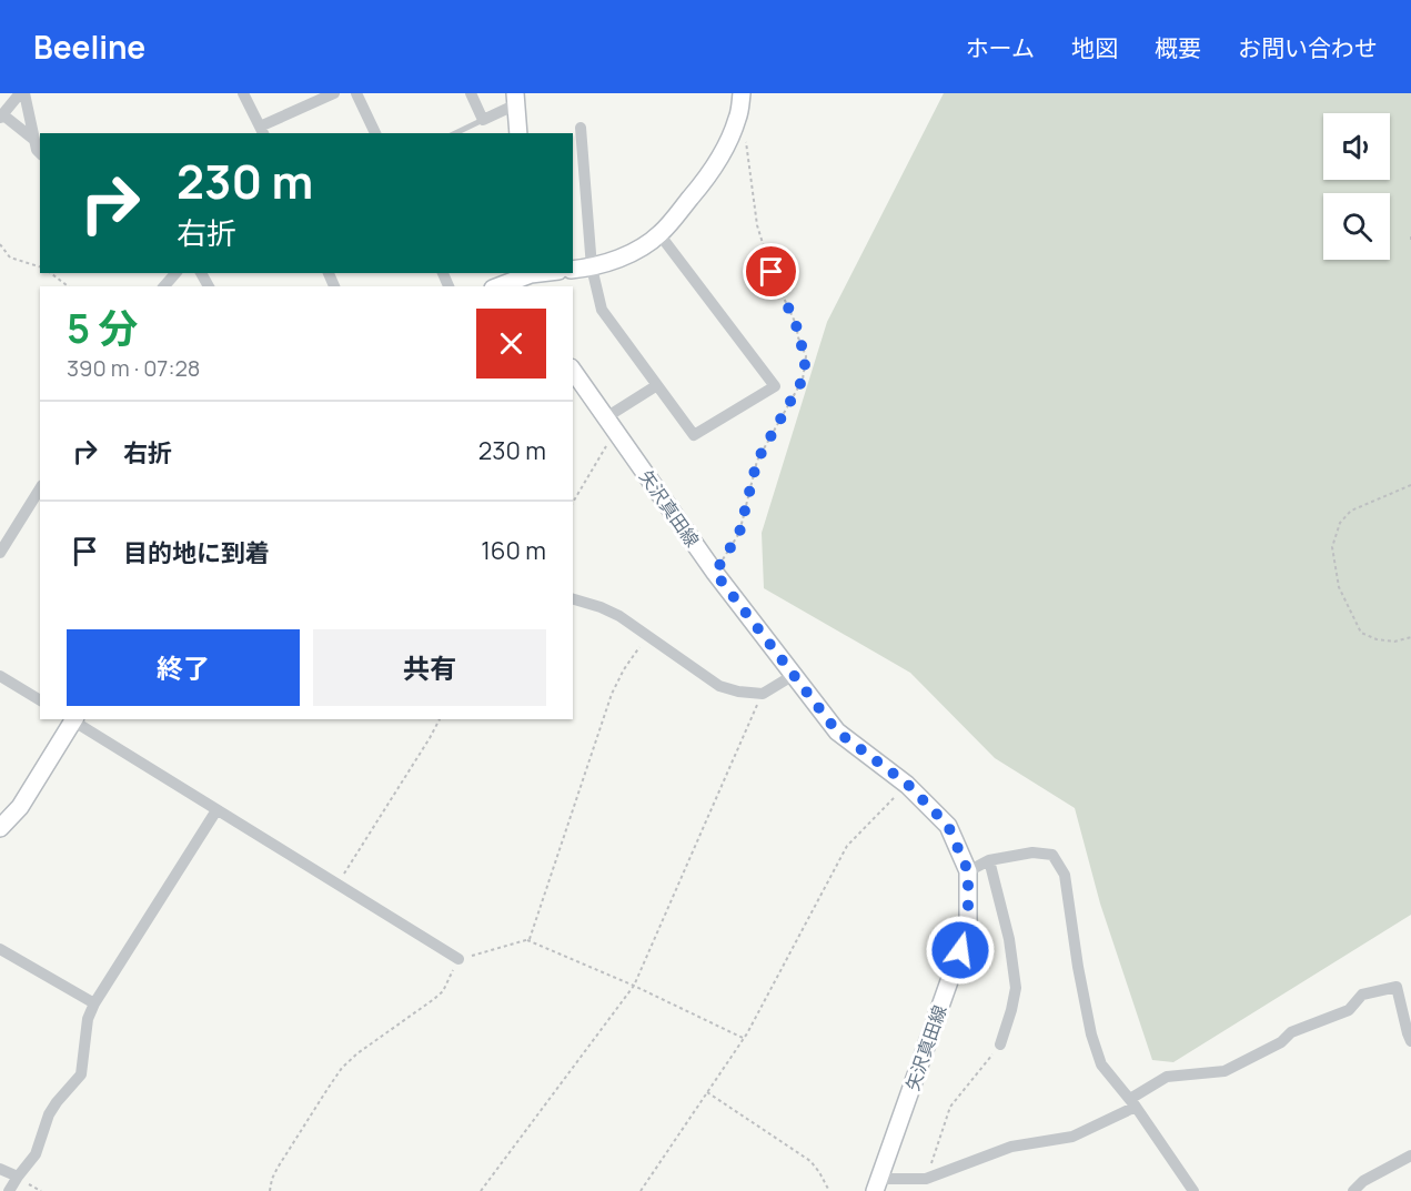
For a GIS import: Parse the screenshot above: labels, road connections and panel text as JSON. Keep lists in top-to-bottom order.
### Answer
{
  "streets": {
    "main road": ["矢沢真田線"]
  },
  "page": {
    "header": "Beeline",
    "nav": [
      "ホーム",
      "地図",
      "概要",
      "お問い合わせ"
    ],
    "turn": ["230 m", "右折"],
    "heading": ["5 分", "390 m · 07:28"],
    "list": [
      {
        "name": "右折",
        "value": "230 m"
      },
      {
        "name": "目的地に到着",
        "value": "160 m"
      }
    ],
    "buttons": ["終了", "共有"]
  }
}
